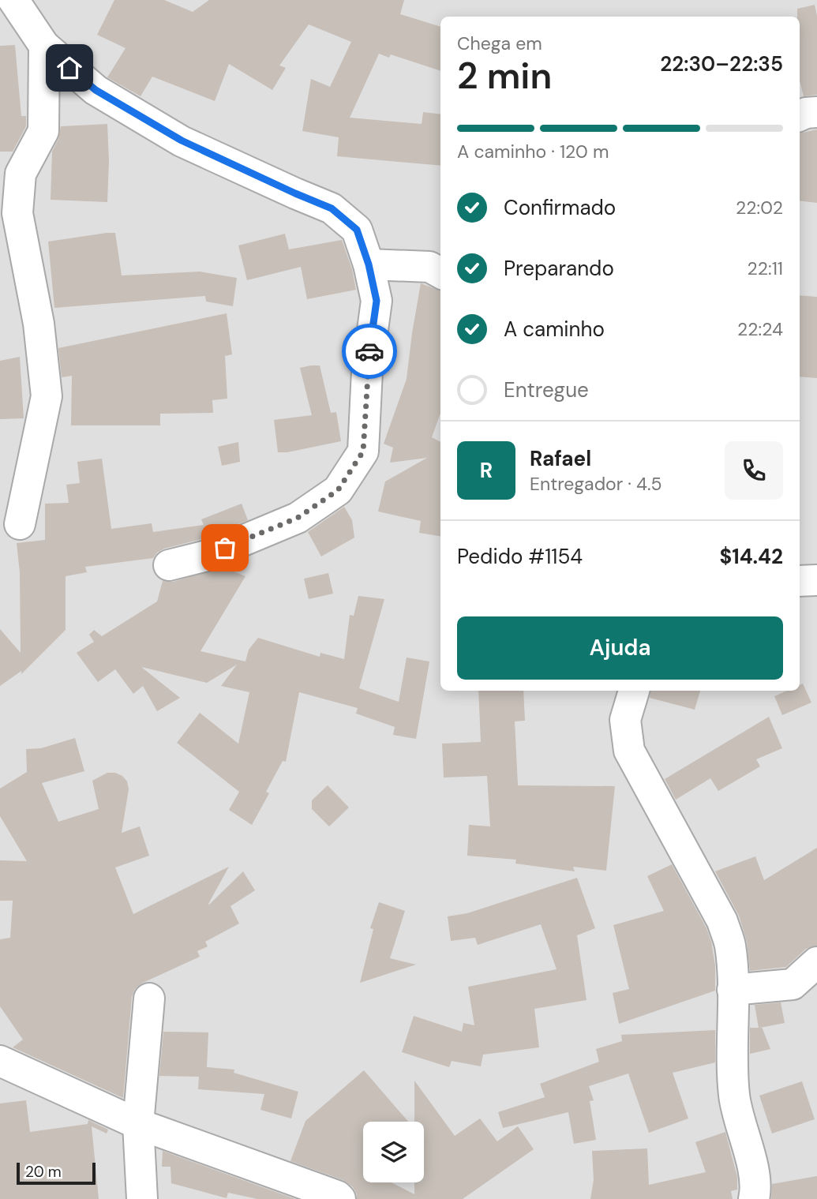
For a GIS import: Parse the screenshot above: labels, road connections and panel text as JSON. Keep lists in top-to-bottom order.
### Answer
{
  "scale_bar": "20 m",
  "page": {
    "heading": ["2 min", "Chega em", "22:30–22:35"],
    "panel": [
      "Rafael",
      "Entregador · 4.5",
      "Pedido #1154",
      "$14.42"
    ],
    "bar": "A caminho · 120 m",
    "list": [
      ["Confirmado", "22:02"],
      ["Preparando", "22:11"],
      ["A caminho", "22:24"],
      "Entregue"
    ],
    "round": "R",
    "buttons": "Ajuda",
    "scale": "20 m"
  }
}
